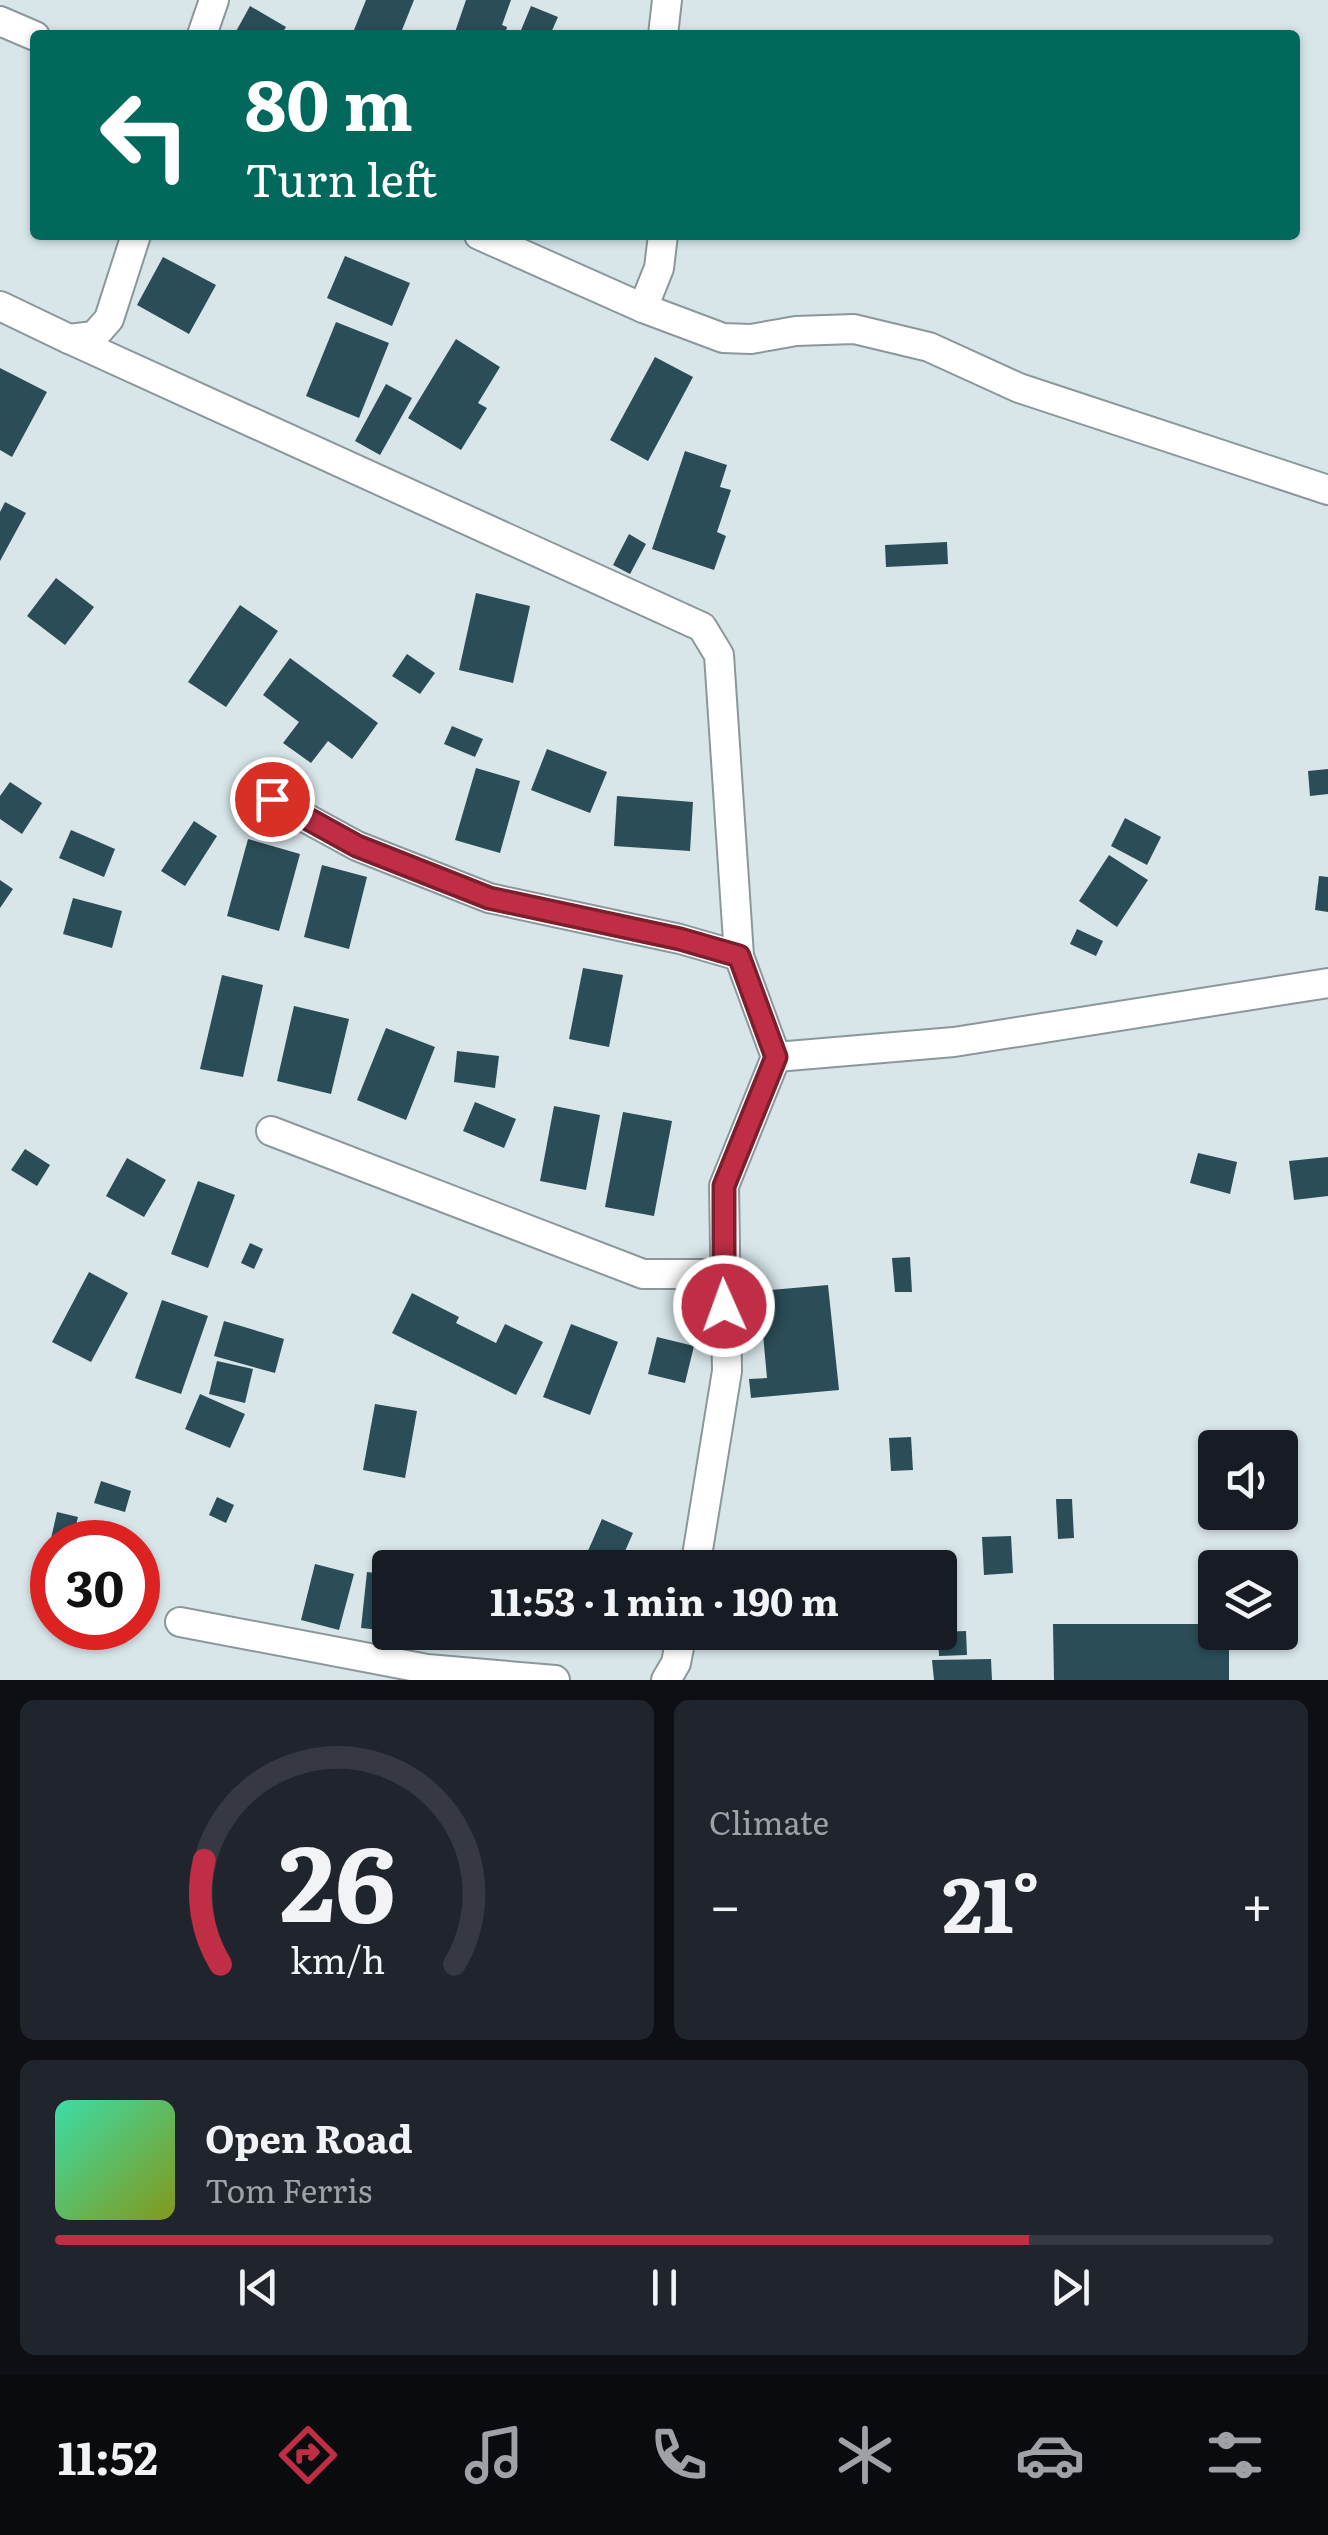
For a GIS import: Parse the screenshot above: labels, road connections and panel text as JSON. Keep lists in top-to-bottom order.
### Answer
{
  "page": {
    "turn": ["80 m", "Turn left"],
    "limit": "30",
    "trip": "11:53 · 1 min · 190 m",
    "tile": "Climate",
    "heat": ["−", "21°", "+"],
    "song": ["Open Road", "Tom Ferris"],
    "tabs": "11:52",
    "gauge": ["26", "km/h"]
  }
}
